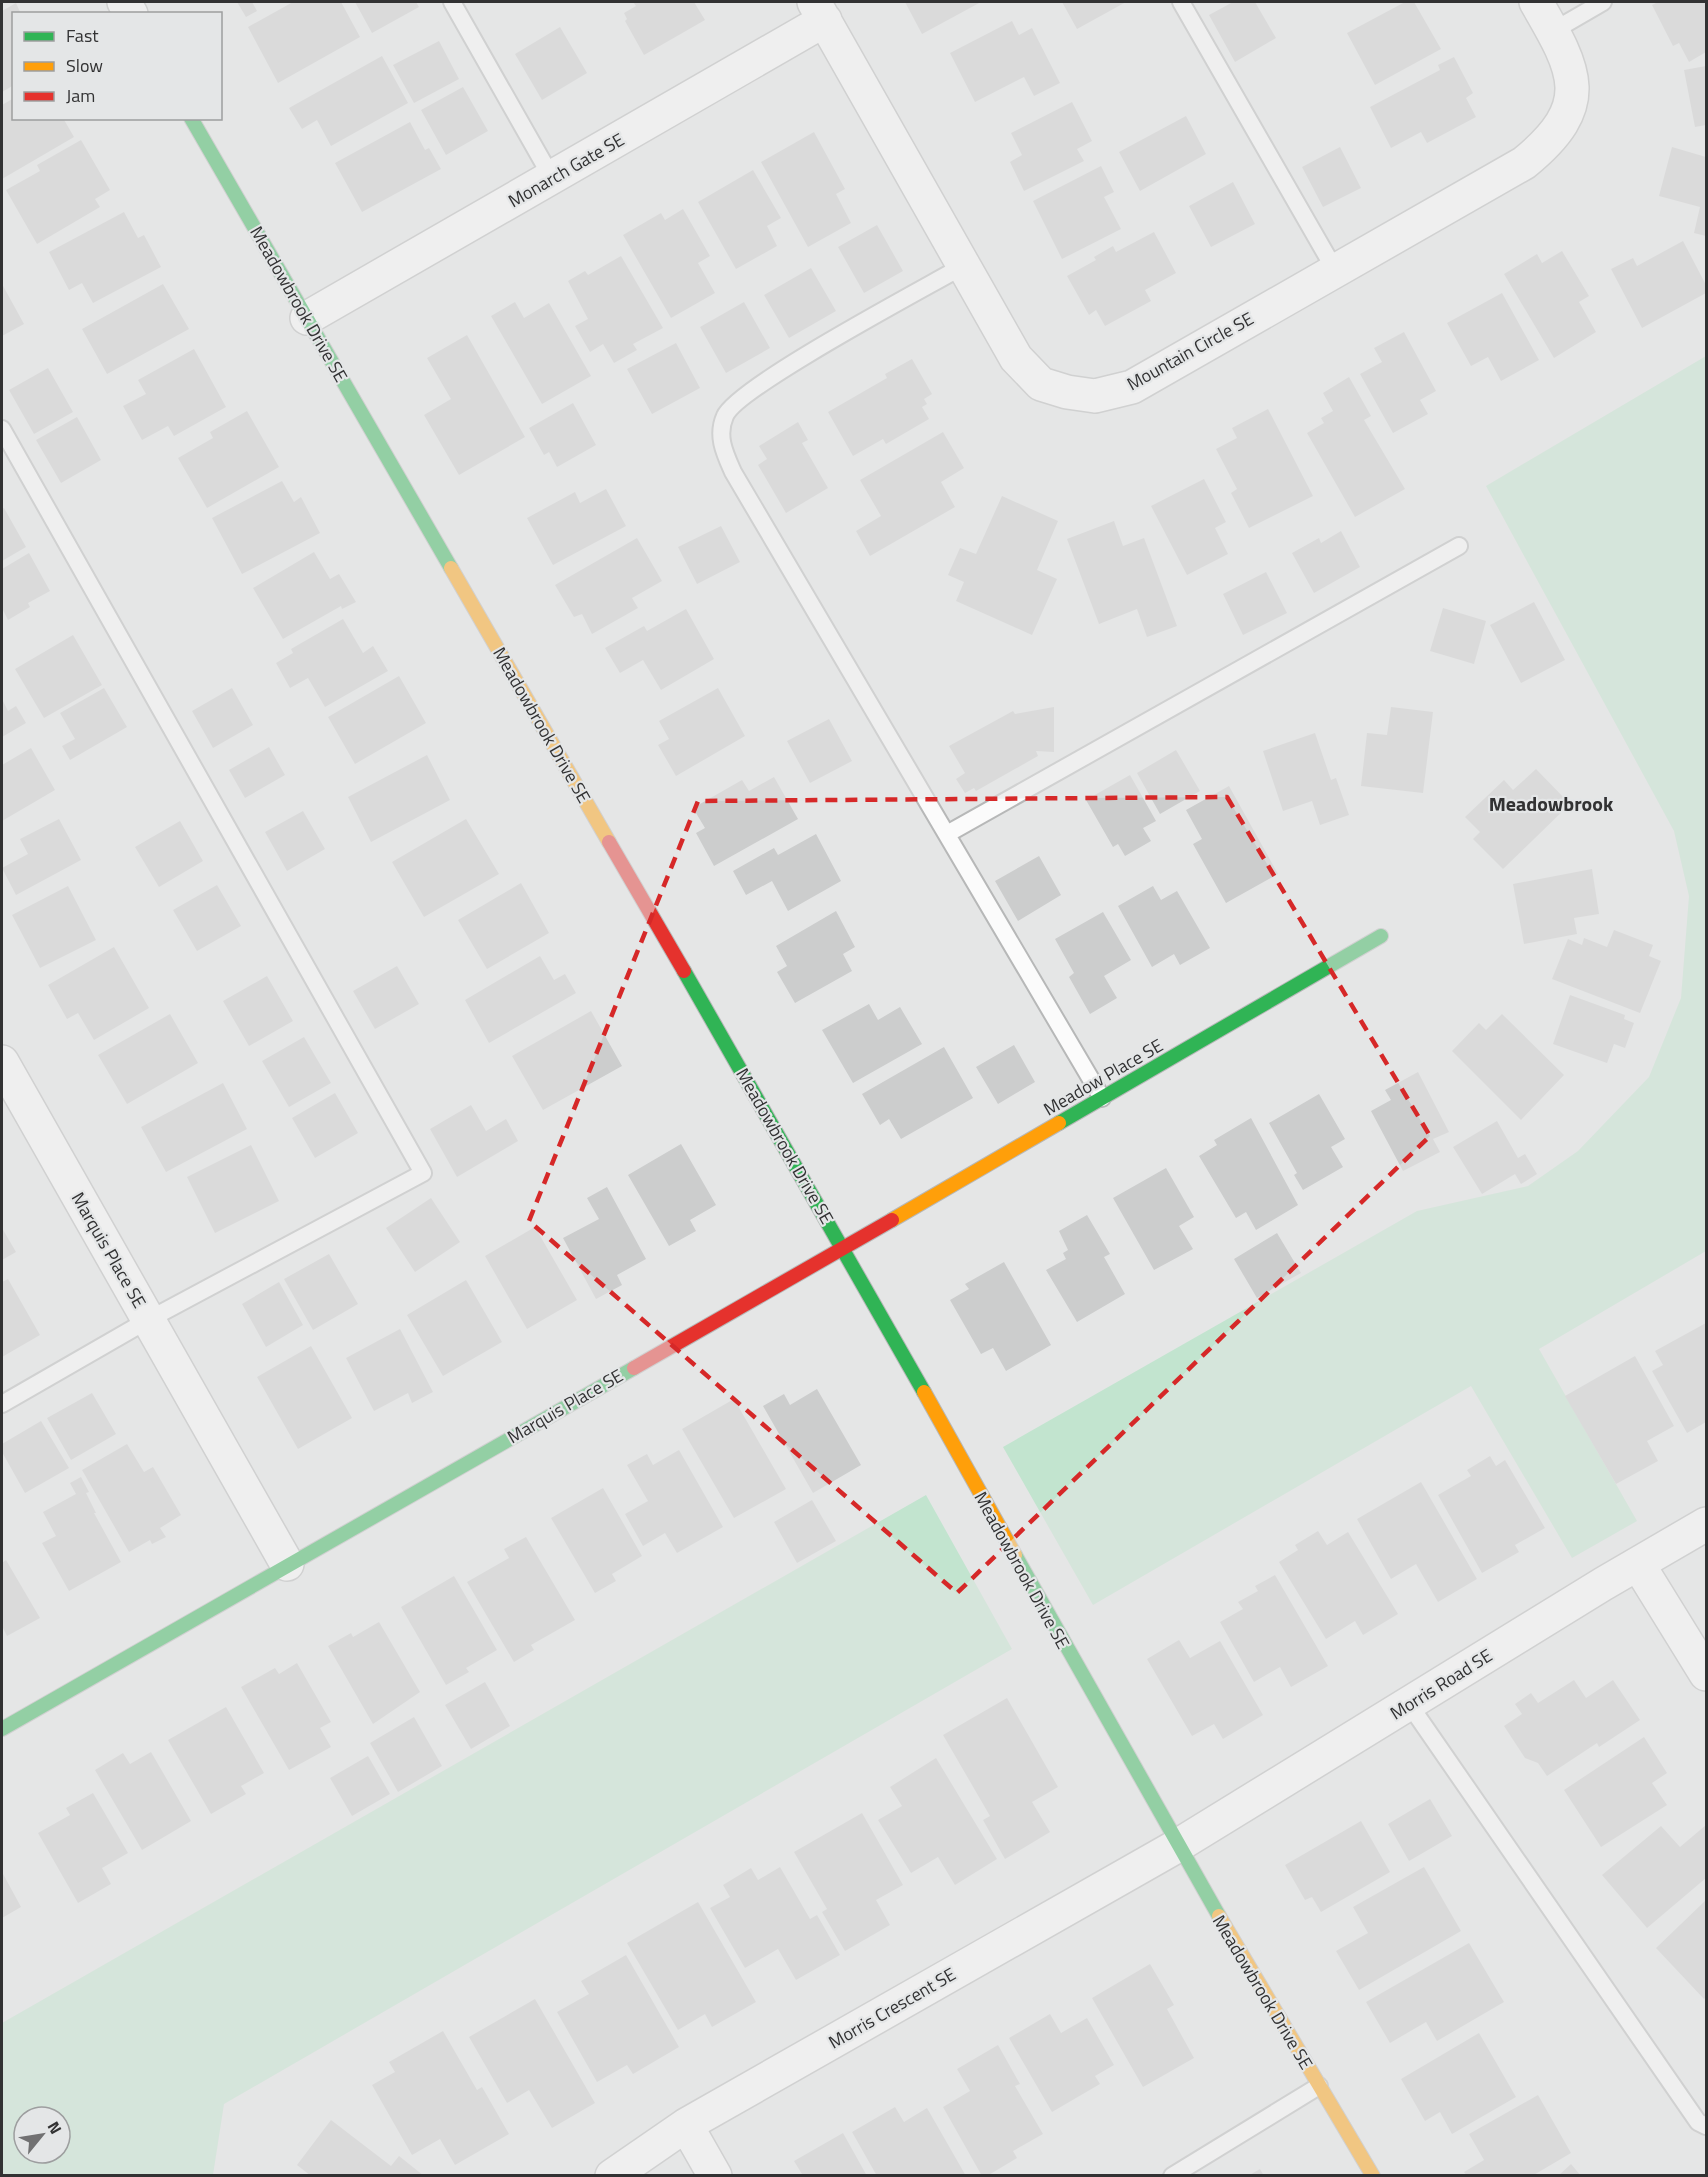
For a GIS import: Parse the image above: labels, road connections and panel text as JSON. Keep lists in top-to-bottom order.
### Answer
{
  "streets": {
    "street": [
      "Monarch Gate SE",
      "Meadowbrook Drive SE",
      "Mountain Circle SE",
      "Meadow Place SE",
      "Marquis Place SE",
      "Morris Road SE",
      "Morris Crescent SE"
    ]
  },
  "crossings": [
    ["Monarch Gate SE", "Meadowbrook Drive SE"],
    ["Monarch Gate SE", "Mountain Circle SE"],
    ["Meadowbrook Drive SE", "Meadow Place SE"],
    ["Meadowbrook Drive SE", "Marquis Place SE"],
    ["Meadowbrook Drive SE", "Morris Road SE"],
    ["Meadowbrook Drive SE", "Morris Crescent SE"],
    ["Meadow Place SE", "Marquis Place SE"],
    ["Morris Road SE", "Morris Crescent SE"]
  ],
  "districts": ["Meadowbrook"],
  "legend": ["Fast", "Slow", "Jam"],
  "north": "top right"
}
